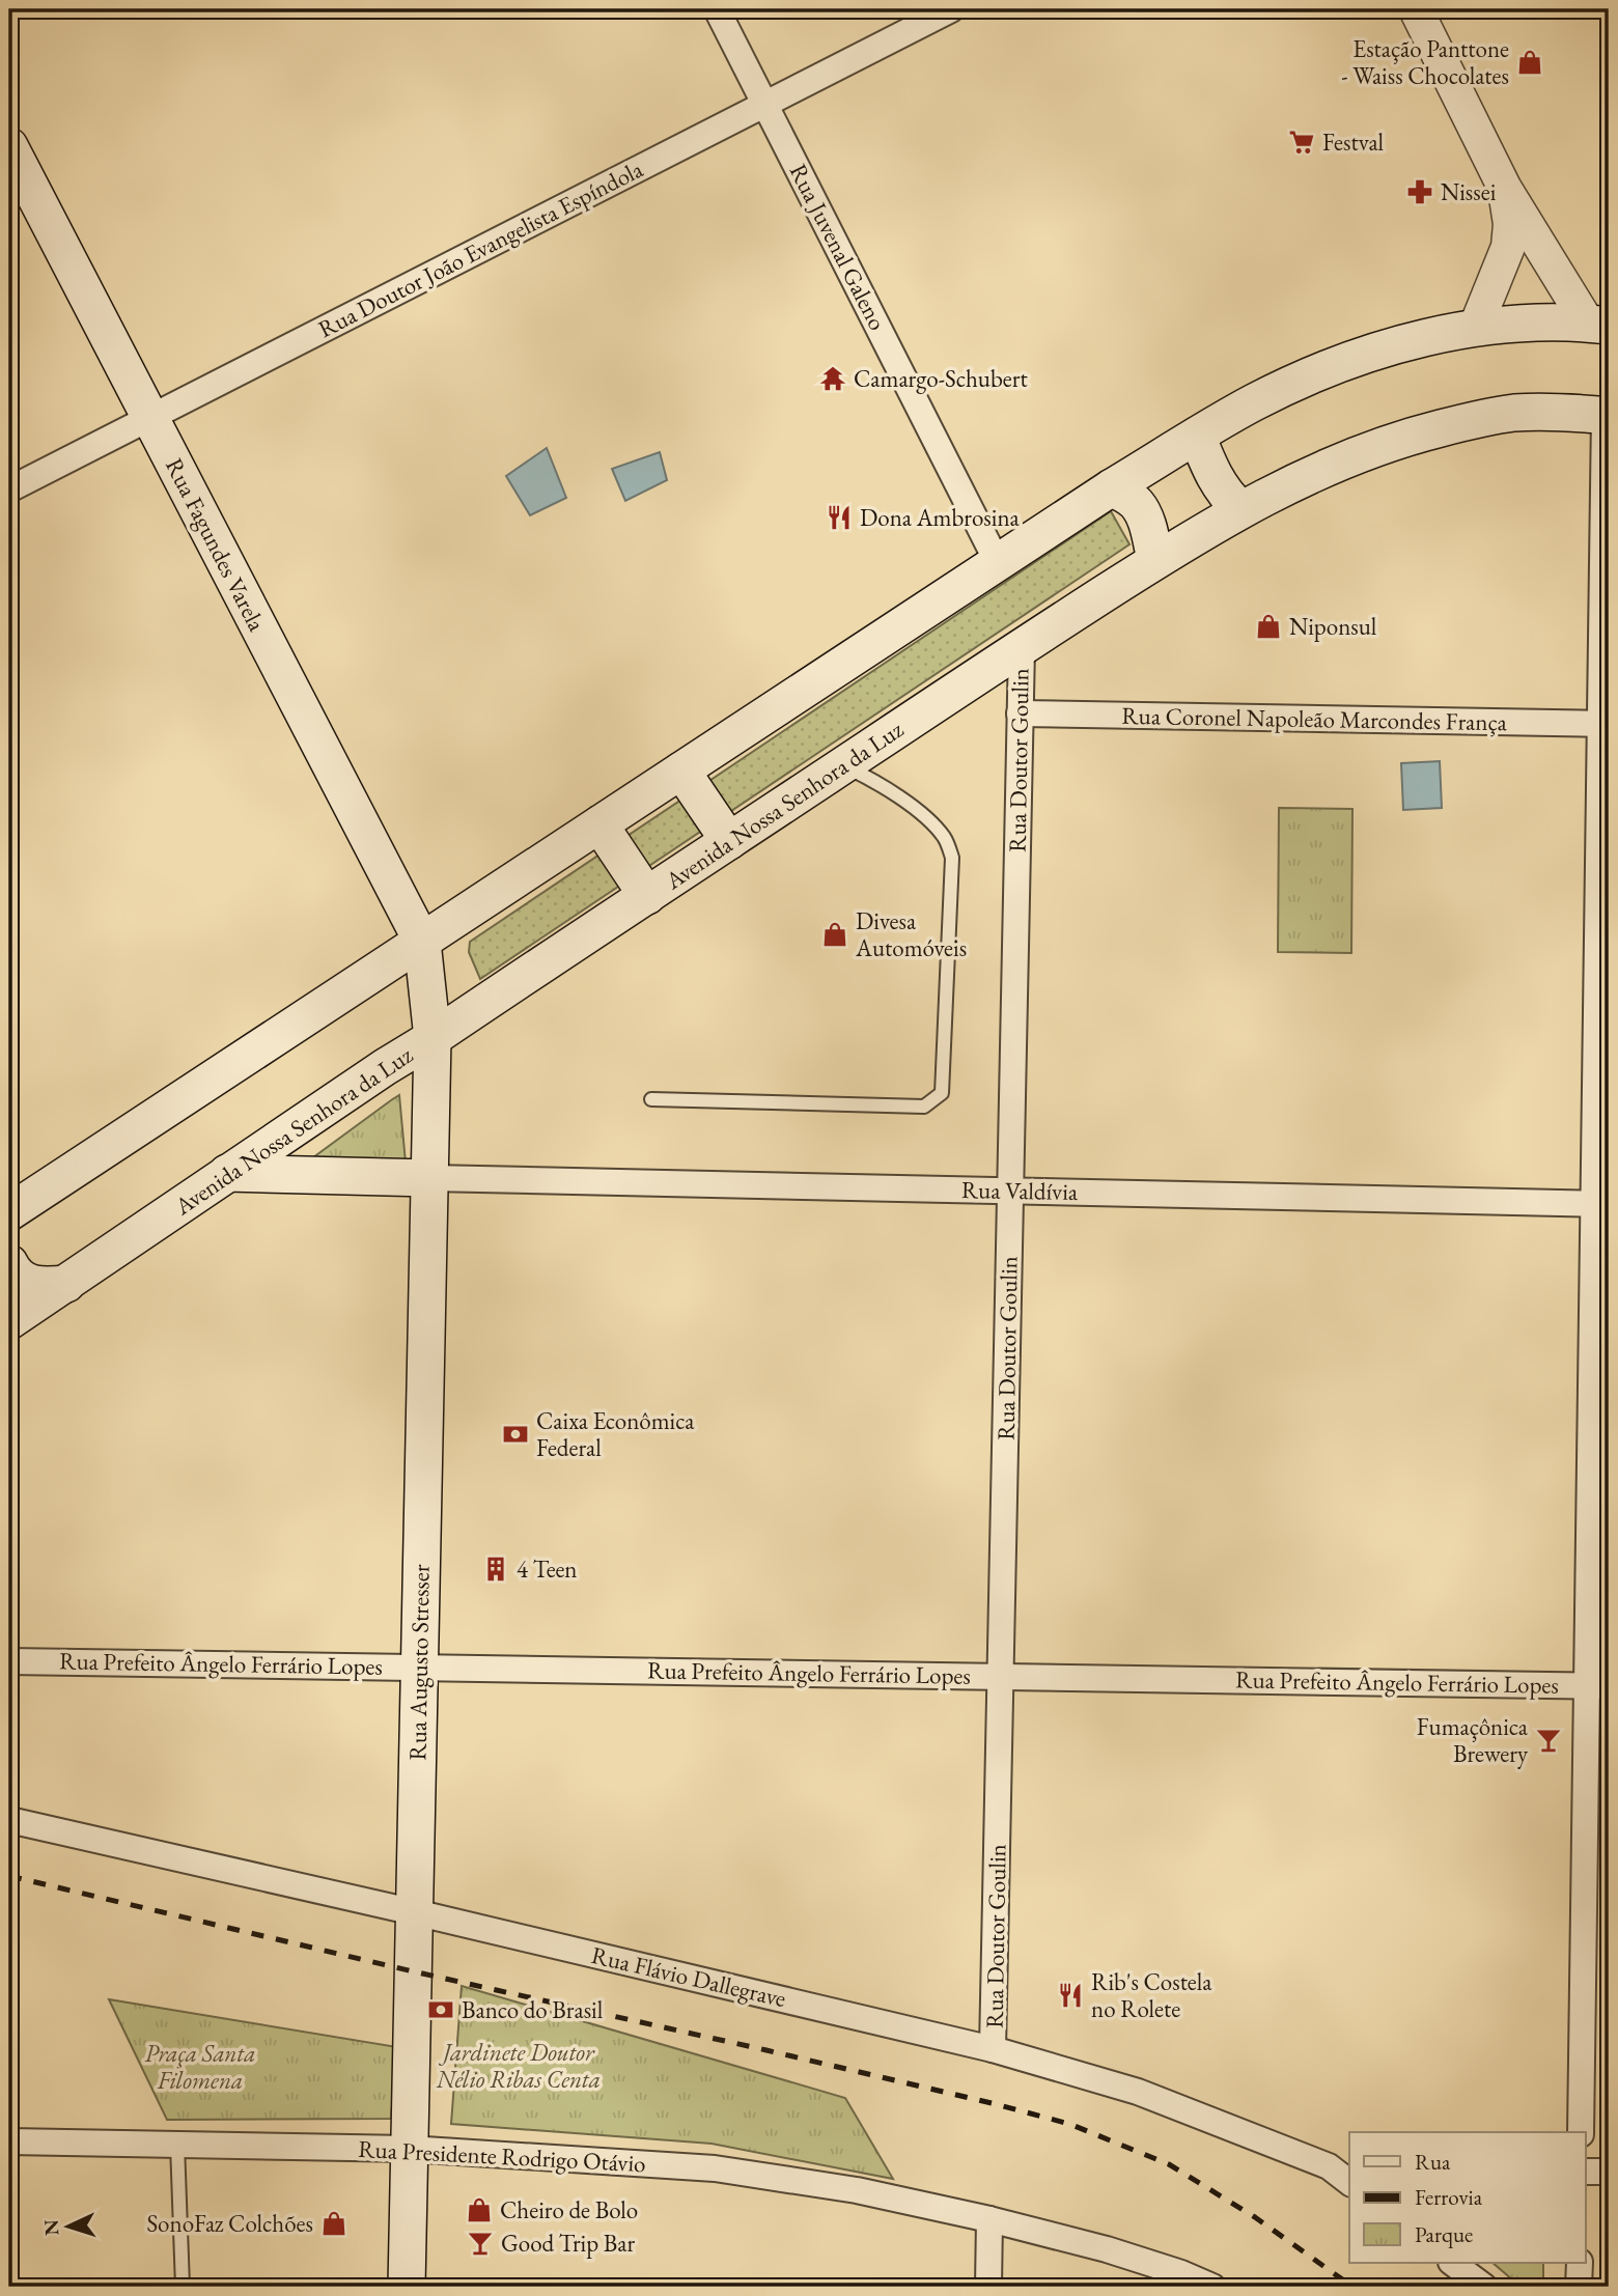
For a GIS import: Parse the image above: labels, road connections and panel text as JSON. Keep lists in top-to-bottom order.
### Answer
{
  "streets": {
    "main road": ["Rua Fagundes Varela", "Avenida Nossa Senhora da Luz", "Rua Augusto Stresser"],
    "street": [
      "Rua Juvenal Galeno",
      "Rua Doutor João Evangelista Espíndola",
      "Rua Coronel Napoleão Marcondes França",
      "Rua Doutor Goulin",
      "Rua Valdívia",
      "Rua Prefeito Ângelo Ferrário Lopes",
      "Rua Flávio Dallegrave",
      "Rua Presidente Rodrigo Otávio"
    ]
  },
  "crossings": [
    ["Rua Juvenal Galeno", "Rua Doutor João Evangelista Espíndola"],
    ["Rua Doutor João Evangelista Espíndola", "Rua Fagundes Varela"],
    ["Rua Fagundes Varela", "Rua Augusto Stresser"],
    ["Rua Coronel Napoleão Marcondes França", "Rua Doutor Goulin"],
    ["Rua Doutor Goulin", "Avenida Nossa Senhora da Luz"],
    ["Rua Doutor Goulin", "Rua Valdívia"],
    ["Rua Doutor Goulin", "Rua Prefeito Ângelo Ferrário Lopes"],
    ["Rua Doutor Goulin", "Rua Flávio Dallegrave"],
    ["Avenida Nossa Senhora da Luz", "Rua Augusto Stresser"],
    ["Rua Valdívia", "Rua Augusto Stresser"],
    ["Rua Augusto Stresser", "Rua Prefeito Ângelo Ferrário Lopes"],
    ["Rua Augusto Stresser", "Rua Flávio Dallegrave"],
    ["Rua Augusto Stresser", "Rua Presidente Rodrigo Otávio"]
  ],
  "parks": ["Jardinete Doutor Nélio Ribas Centa", "Praça Santa Filomena"],
  "places": {
    "shop": [
      "Estação Panttone - Waiss Chocolates",
      "Niponsul",
      "Divesa Automóveis",
      "Cheiro de Bolo",
      "SonoFaz Colchões"
    ],
    "supermarket": ["Festval"],
    "pharmacy": ["Nissei"],
    "temple": ["Camargo-Schubert"],
    "restaurant": ["Dona Ambrosina", "Rib's Costela no Rolete"],
    "bank": ["Caixa Econômica Federal", "Banco do Brasil"],
    "building": ["4 Teen"],
    "bar": ["Fumaçônica Brewery", "Good Trip Bar"]
  },
  "legend": ["Rua", "Ferrovia", "Parque"],
  "north": "left"
}
